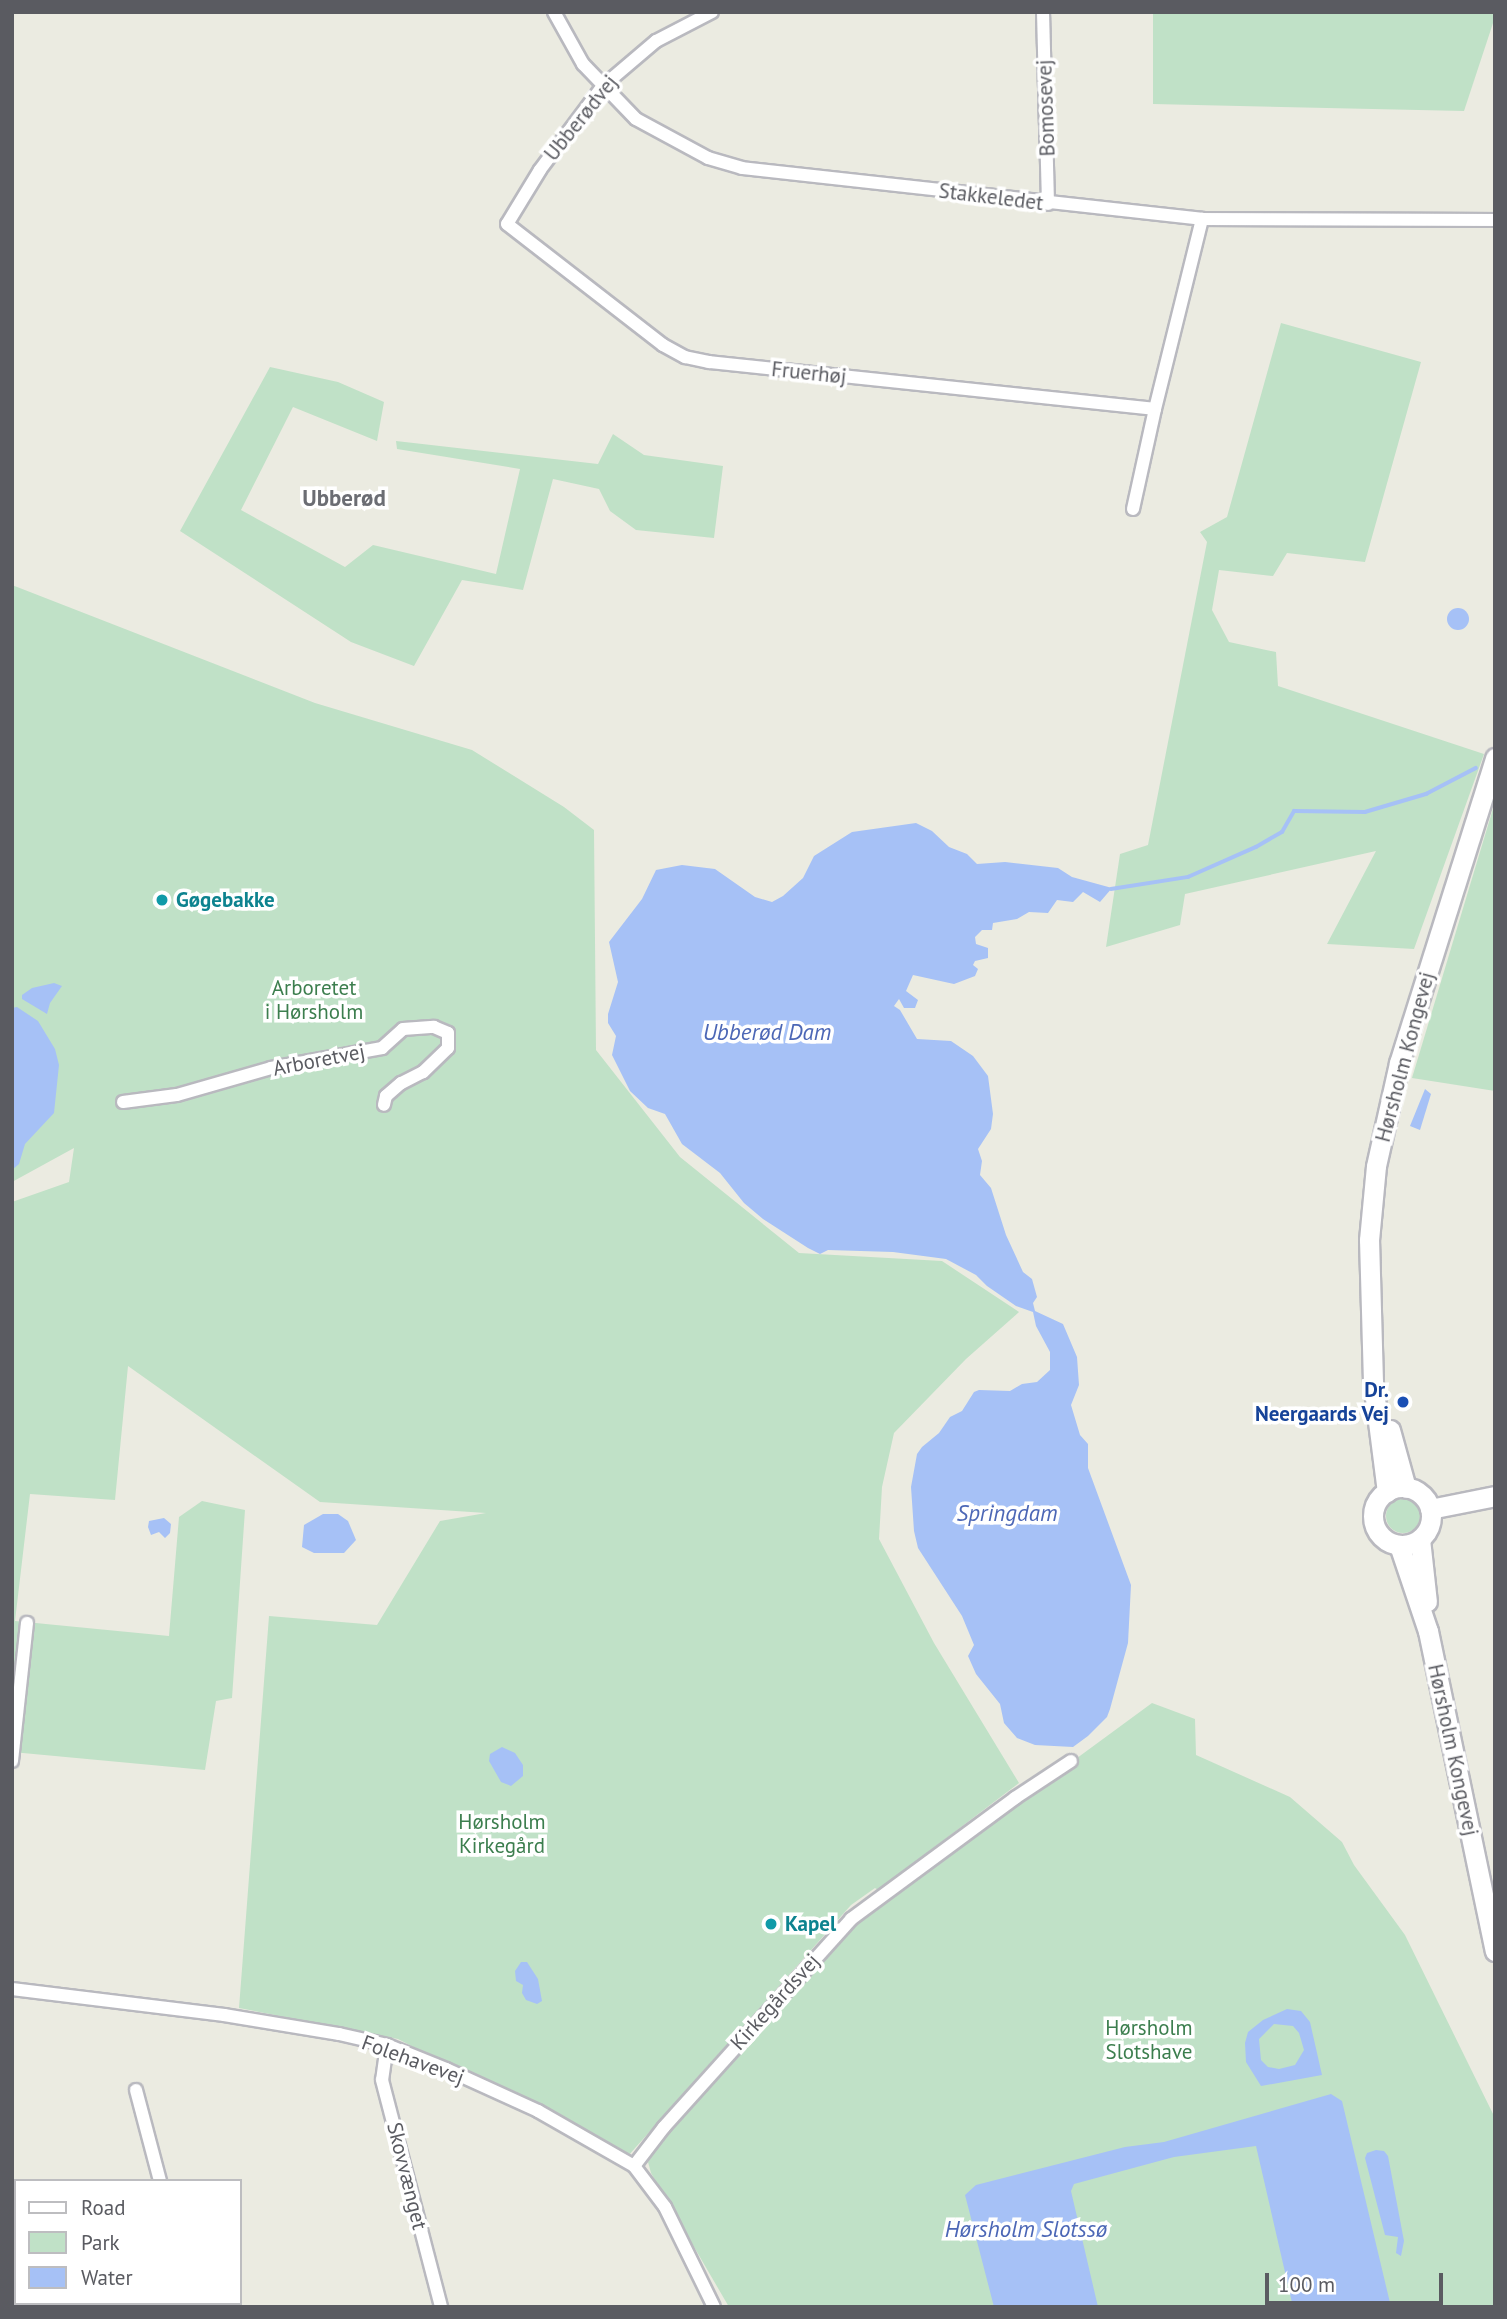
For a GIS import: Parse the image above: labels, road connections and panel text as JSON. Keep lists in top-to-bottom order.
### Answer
{
  "streets": {
    "main road": ["Hørsholm Kongevej"],
    "street": [
      "Bomosevej",
      "Ubberødvej",
      "Stakkeledet",
      "Fruerhøj",
      "Arboretvej",
      "Kirkegårdsvej",
      "Folehavevej",
      "Skovvænget"
    ]
  },
  "crossings": [
    ["Bomosevej", "Stakkeledet"],
    ["Ubberødvej", "Stakkeledet"],
    ["Ubberødvej", "Fruerhøj"],
    ["Kirkegårdsvej", "Folehavevej"],
    ["Folehavevej", "Skovvænget"]
  ],
  "districts": ["Ubberød"],
  "water": ["Ubberød Dam", "Springdam", "Hørsholm Slotssø"],
  "parks": ["Arboretet i Hørsholm", "Hørsholm Kirkegård", "Hørsholm Slotshave"],
  "places": ["Gøgebakke", "Dr. Neergaards Vej", "Kapel"],
  "legend": ["Road", "Park", "Water"],
  "scale_bar": "100 m"
}
